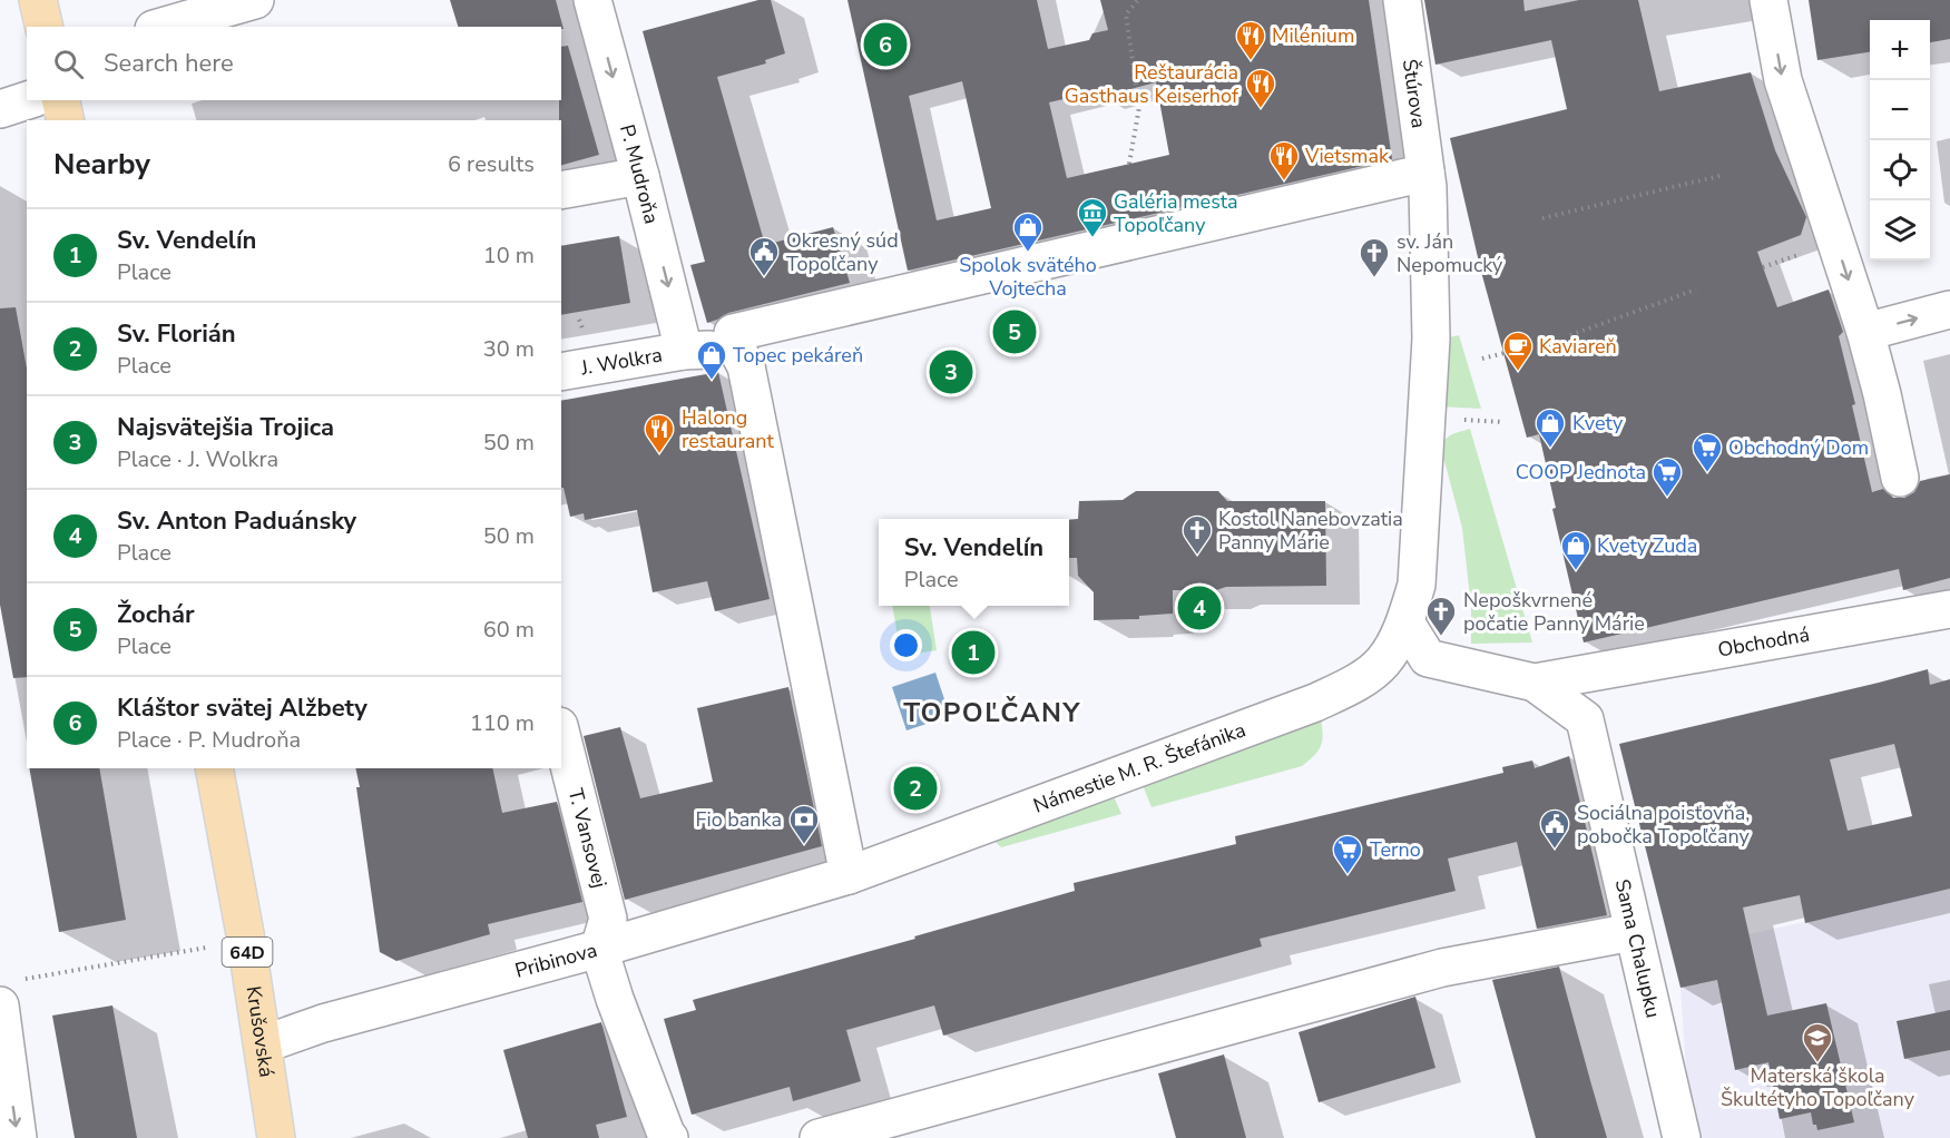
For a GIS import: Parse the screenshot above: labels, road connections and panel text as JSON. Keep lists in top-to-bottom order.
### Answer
{
  "streets": {
    "main road": ["64D", "Krušovská"],
    "street": [
      "Štúrova",
      "P. Mudroňa",
      "J. Wolkra",
      "Obchodná",
      "Námestie M. R. Štefánika",
      "T. Vansovej",
      "Sama Chalupku",
      "Pribinova"
    ]
  },
  "crossings": [
    ["Štúrova", "Námestie M. R. Štefánika"],
    ["P. Mudroňa", "J. Wolkra"],
    ["Obchodná", "Sama Chalupku"],
    ["Námestie M. R. Štefánika", "Pribinova"],
    ["T. Vansovej", "Pribinova"],
    ["Pribinova", "Krušovská"]
  ],
  "one_way": ["P. Mudroňa"],
  "districts": ["TOPOĽČANY"],
  "places": {
    "restaurant": [
      "Milénium",
      "Reštaurácia Gasthaus Keiserhof",
      "Vietsmak",
      "Halong restaurant"
    ],
    "museum": ["Galéria mesta Topoľčany"],
    "shop": [
      "Spolok svätého Vojtecha",
      "Topec pekáreň",
      "Kvety",
      "Kvety Zuda"
    ],
    "public building": ["Okresný súd Topoľčany", "Sociálna poisťovňa, pobočka Topoľčany"],
    "church": ["sv. Ján Nepomucký", "Kostol Nanebovzatia Panny Márie", "Nepoškvrnené počatie Panny Márie"],
    "cafe": ["Kaviareň"],
    "supermarket": ["Obchodný Dom", "COOP Jednota", "Terno"],
    "bank": ["Fio banka"],
    "school or university": ["Materská škola Škultétyho Topoľčany"]
  },
  "page": {
    "map_buttons": ["+", "−"],
    "pins": [
      "6",
      "5",
      "3",
      "4",
      "1",
      "2"
    ],
    "search": "Search here",
    "heading": ["Nearby", "6 results"],
    "list": [
      {
        "mark": "1",
        "name": "Sv. Vendelín",
        "note": "Place",
        "value": "10 m"
      },
      {
        "mark": "2",
        "name": "Sv. Florián",
        "note": "Place",
        "value": "30 m"
      },
      {
        "mark": "3",
        "name": "Najsvätejšia Trojica",
        "note": "Place · J. Wolkra",
        "value": "50 m"
      },
      {
        "mark": "4",
        "name": "Sv. Anton Paduánsky",
        "note": "Place",
        "value": "50 m"
      },
      {
        "mark": "5",
        "name": "Žochár",
        "note": "Place",
        "value": "60 m"
      },
      {
        "mark": "6",
        "name": "Kláštor svätej Alžbety",
        "note": "Place · P. Mudroňa",
        "value": "110 m"
      }
    ],
    "popup": ["Sv. Vendelín", "Place"]
  }
}
